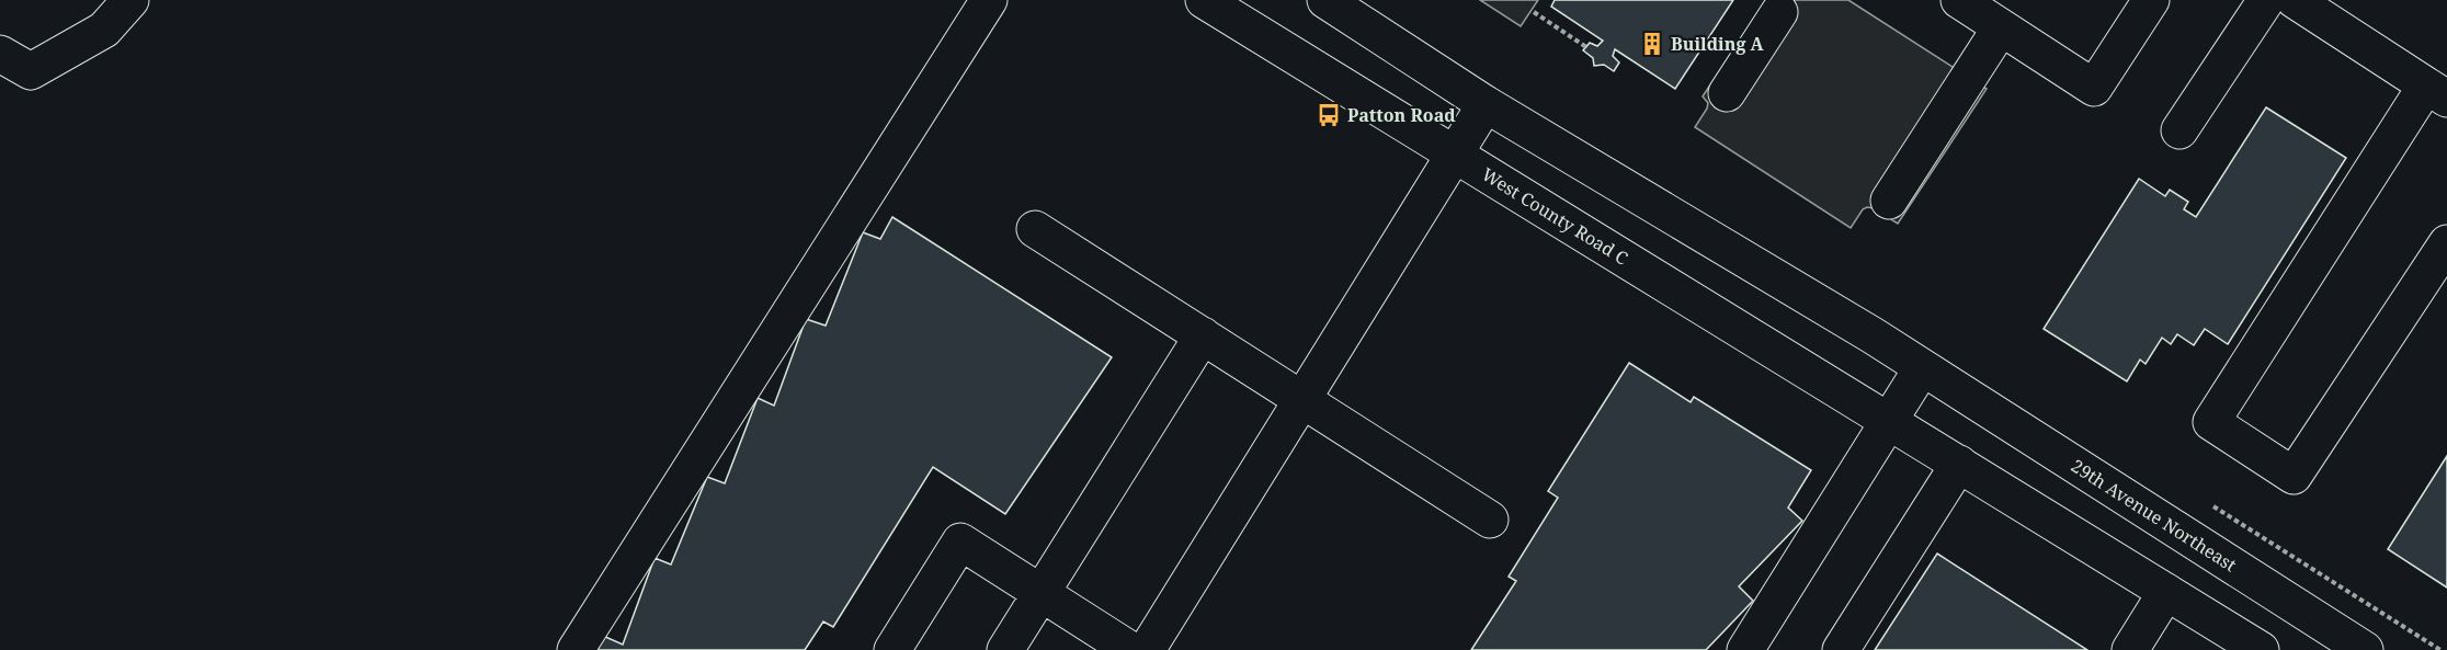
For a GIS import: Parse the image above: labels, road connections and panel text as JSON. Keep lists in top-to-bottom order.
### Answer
{
  "streets": {
    "main road": ["West County Road C", "29th Avenue Northeast"]
  },
  "places": {
    "building": ["Building A"],
    "bus stop": ["Patton Road"]
  }
}
